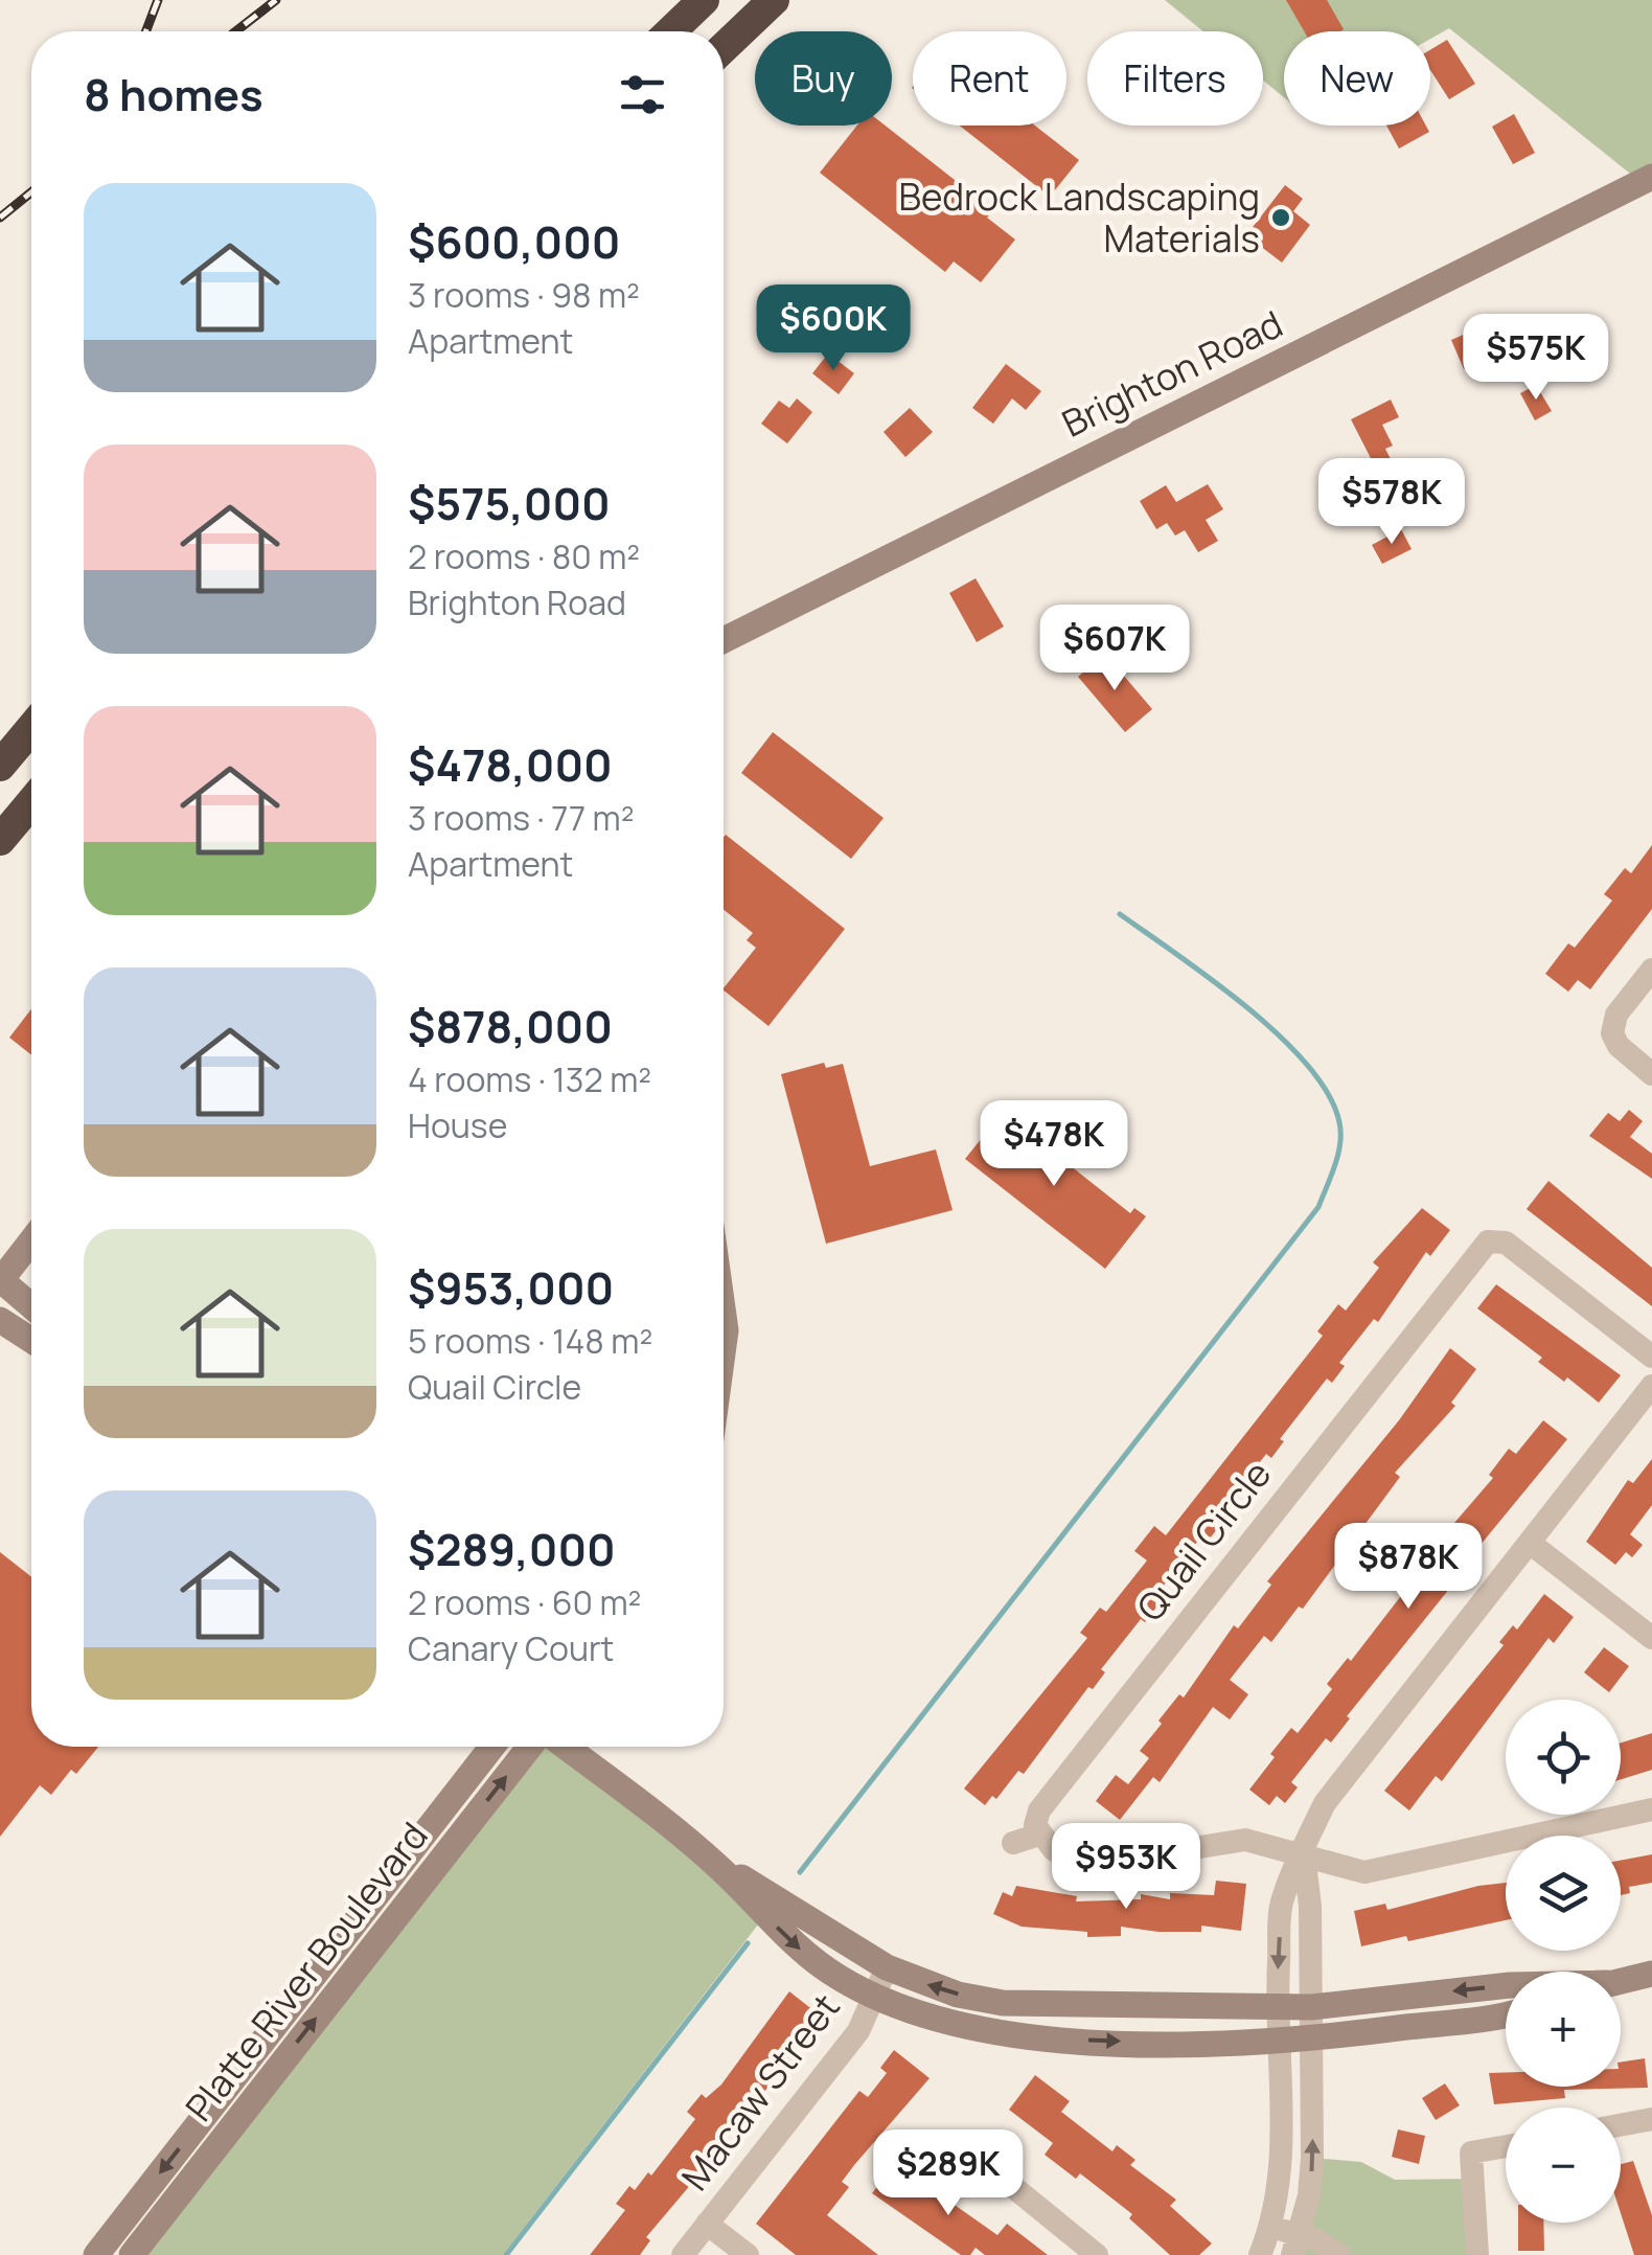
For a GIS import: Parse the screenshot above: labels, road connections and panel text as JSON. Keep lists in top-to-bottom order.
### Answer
{
  "streets": {
    "street": [
      "Brighton Road",
      "Quail Circle",
      "Platte River Boulevard",
      "Macaw Street"
    ]
  },
  "places": ["Bedrock Landscaping Materials"],
  "page": {
    "chip": [
      "Buy",
      "Rent",
      "Filters",
      "New"
    ],
    "heading": "8 homes",
    "list": [
      {
        "name": "$600,000",
        "note": "3 rooms · 98 m² · Apartment"
      },
      {
        "name": "$575,000",
        "note": "2 rooms · 80 m² · Brighton Road"
      },
      {
        "name": "$478,000",
        "note": "3 rooms · 77 m² · Apartment"
      },
      {
        "name": "$878,000",
        "note": "4 rooms · 132 m² · House"
      },
      {
        "name": "$953,000",
        "note": "5 rooms · 148 m² · Quail Circle"
      },
      {
        "name": "$289,000",
        "note": "2 rooms · 60 m² · Canary Court"
      }
    ],
    "price": [
      "$600K",
      "$575K",
      "$578K",
      "$607K",
      "$478K",
      "$878K",
      "$953K",
      "$289K"
    ],
    "map_buttons": ["+", "−"]
  }
}
